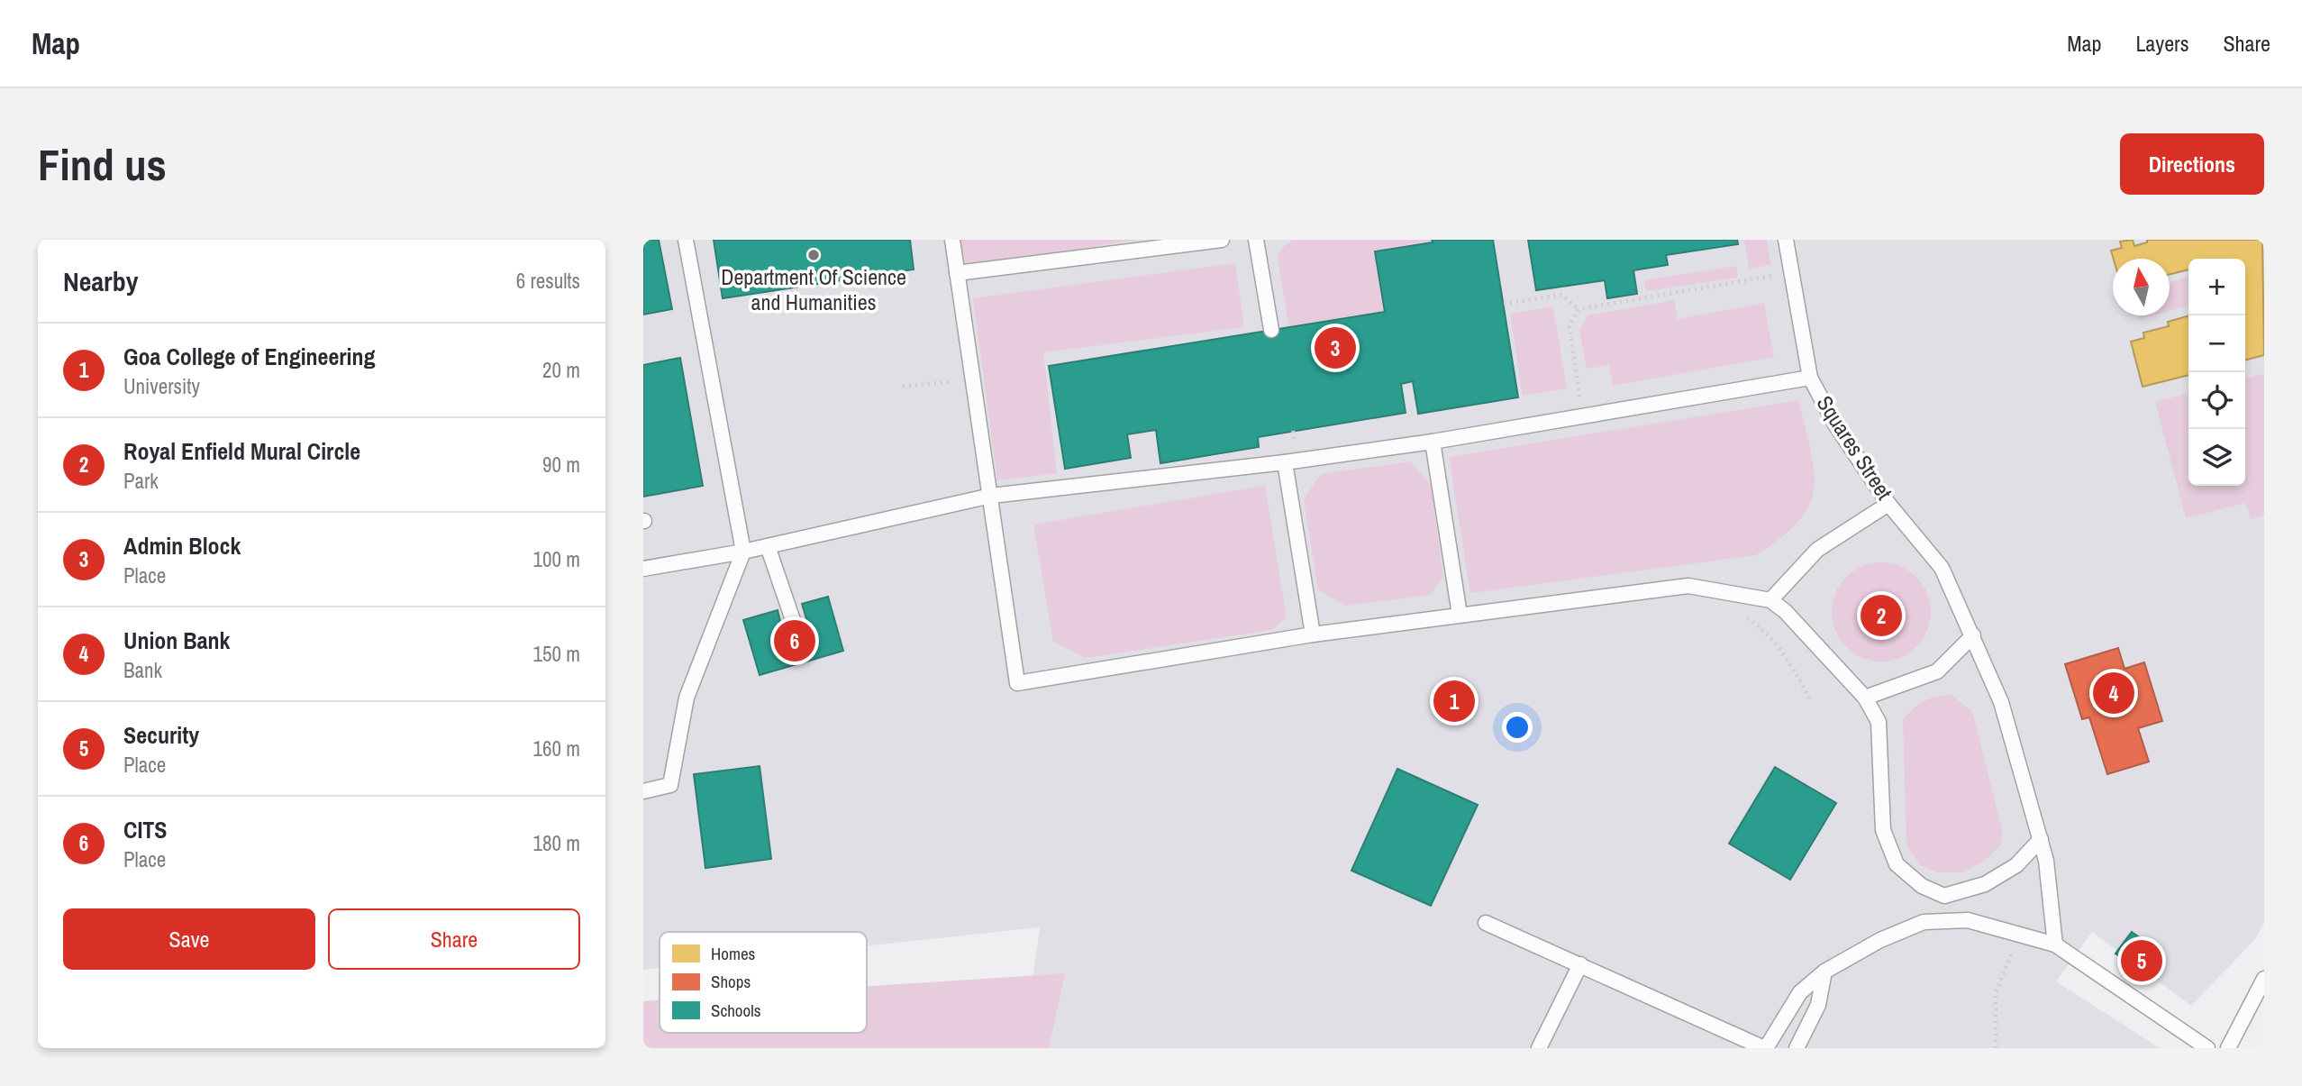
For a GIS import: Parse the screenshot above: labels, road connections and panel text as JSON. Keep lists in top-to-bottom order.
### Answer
{
  "streets": {
    "lane": ["Squares Street"]
  },
  "places": ["Department Of Science and Humanities"],
  "legend": ["Homes", "Shops", "Schools"],
  "north": "top",
  "page": {
    "header": "Map",
    "nav": ["Map", "Layers", "Share"],
    "buttons": [
      "Directions",
      ["Save", "Share"]
    ],
    "title": "Find us",
    "heading": ["Nearby", "6 results"],
    "map_buttons": ["+", "−"],
    "list": [
      {
        "mark": "1",
        "name": "Goa College of Engineering",
        "note": "University",
        "value": "20 m"
      },
      {
        "mark": "2",
        "name": "Royal Enfield Mural Circle",
        "note": "Park",
        "value": "90 m"
      },
      {
        "mark": "3",
        "name": "Admin Block",
        "note": "Place",
        "value": "100 m"
      },
      {
        "mark": "4",
        "name": "Union Bank",
        "note": "Bank",
        "value": "150 m"
      },
      {
        "mark": "5",
        "name": "Security",
        "note": "Place",
        "value": "160 m"
      },
      {
        "mark": "6",
        "name": "CITS",
        "note": "Place",
        "value": "180 m"
      }
    ],
    "pins": [
      "3",
      "2",
      "6",
      "4",
      "1",
      "5"
    ]
  }
}
